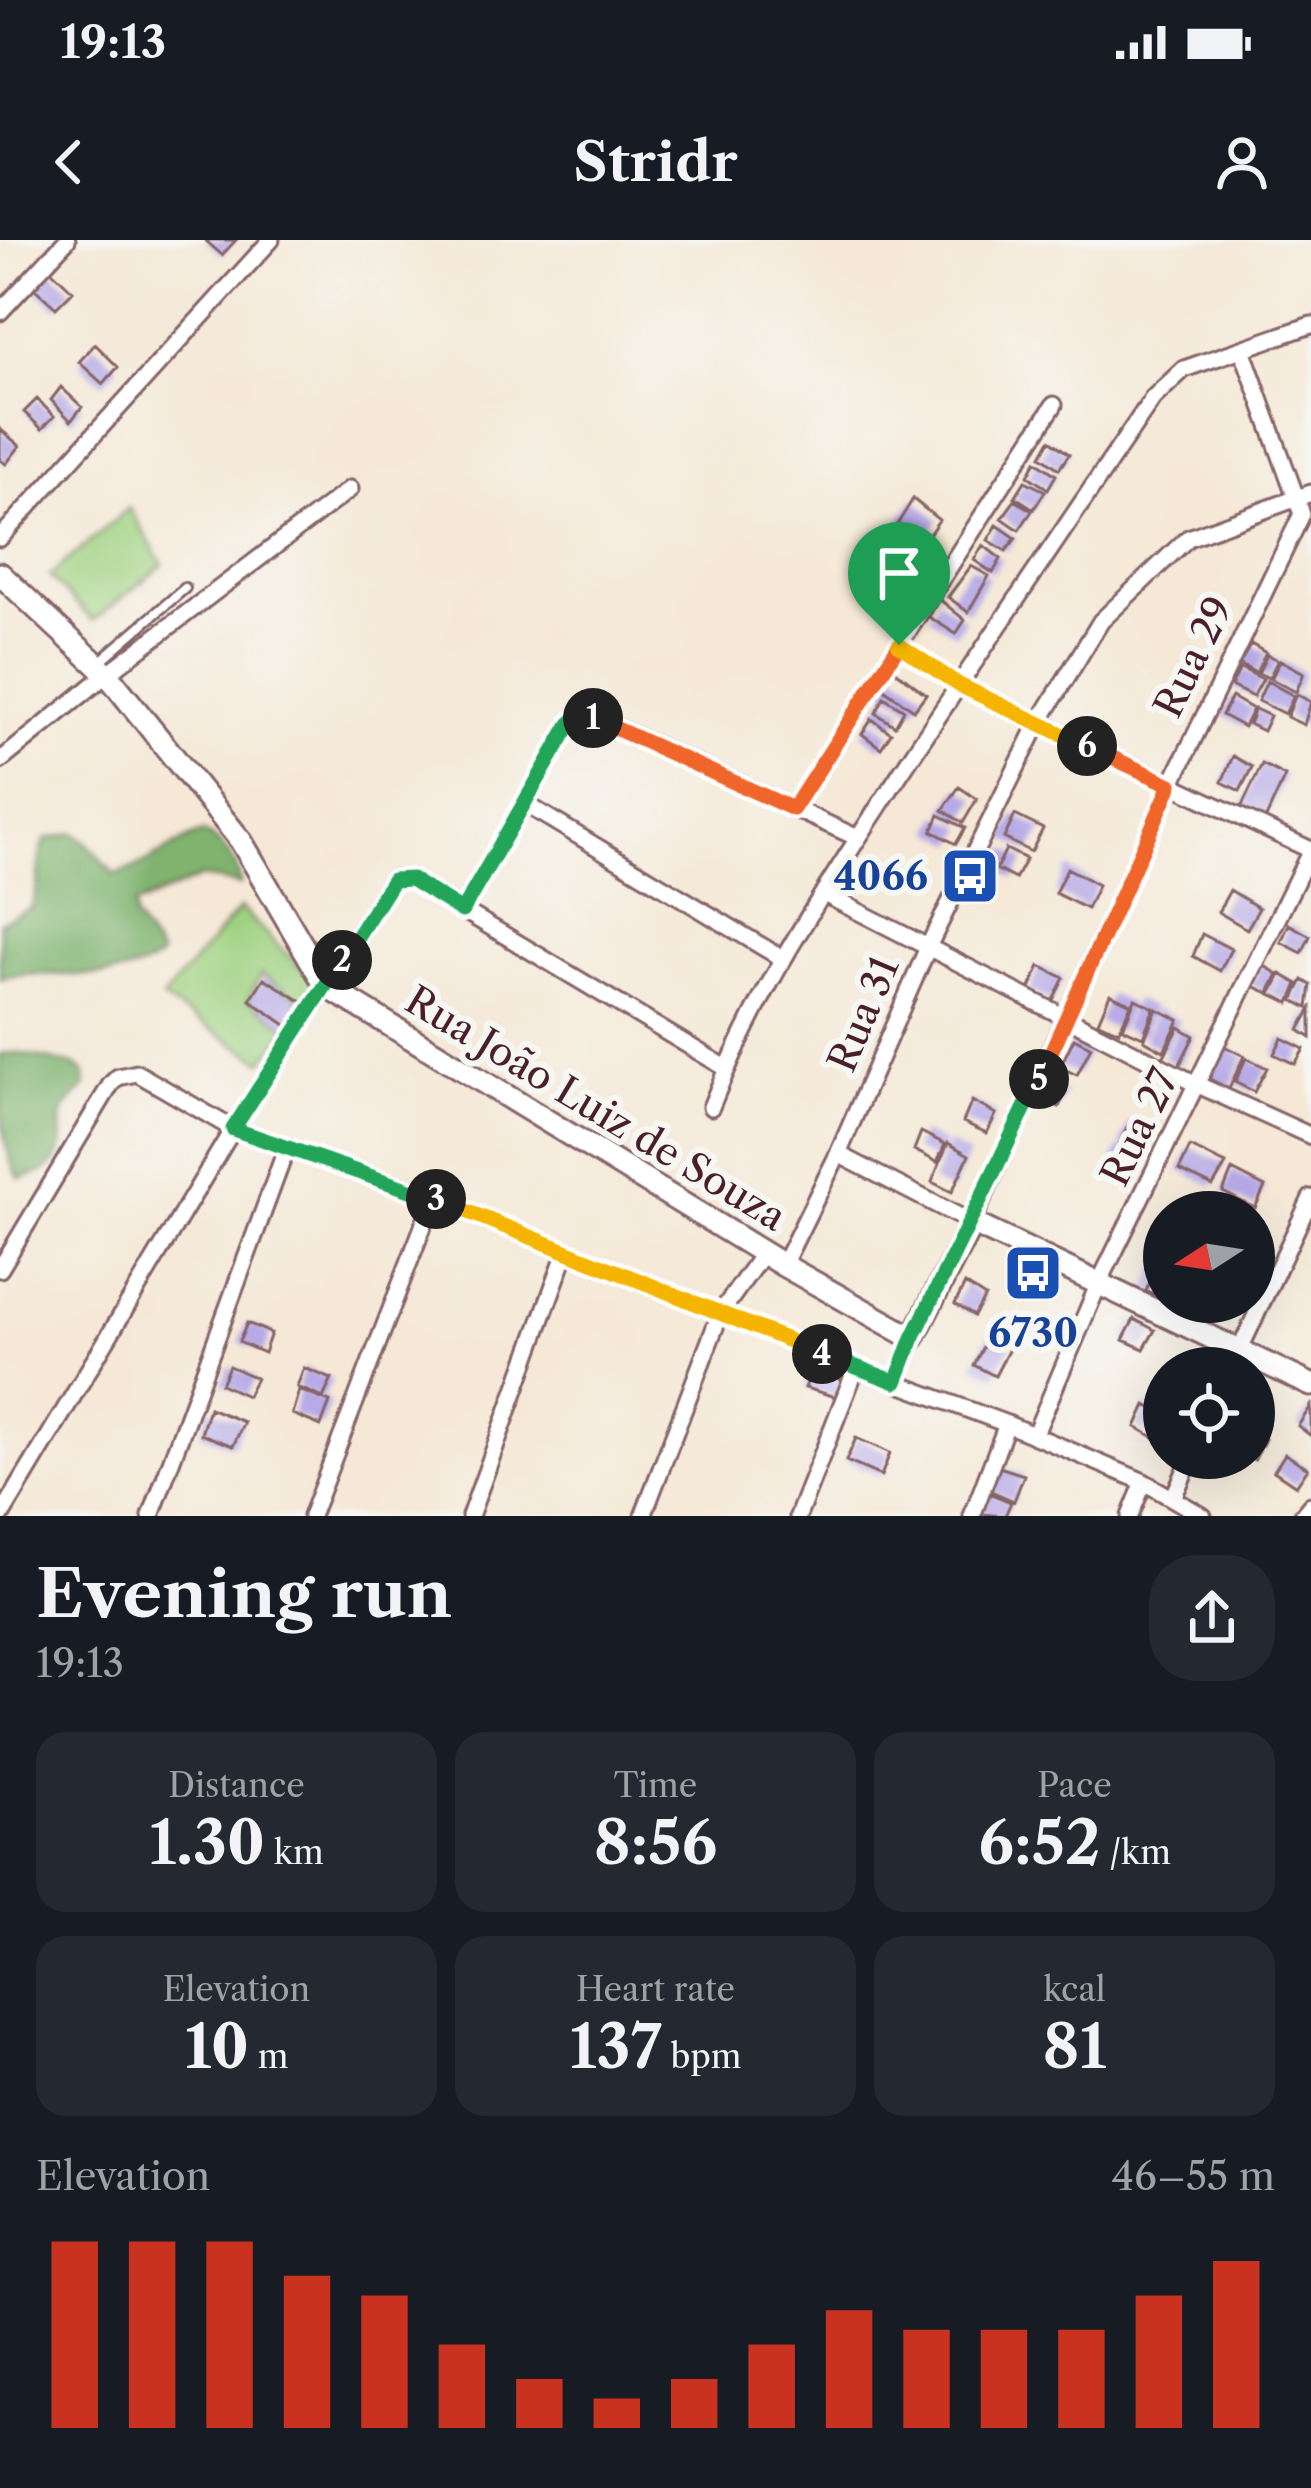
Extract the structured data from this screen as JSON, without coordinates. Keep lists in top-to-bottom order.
{
  "streets": {
    "street": [
      "Rua 29",
      "Rua 31",
      "Rua João Luiz de Souza",
      "Rua 27"
    ]
  },
  "crossings": [
    ["Rua 29", "Rua 31"],
    ["Rua 29", "Rua João Luiz de Souza"],
    ["Rua 31", "Rua João Luiz de Souza"]
  ],
  "places": {
    "bus stop": ["4066", "6730"]
  },
  "north": "left",
  "page": {
    "status": "19:13",
    "header": "Stridr",
    "pins": [
      "1",
      "6",
      "2",
      "5",
      "3",
      "4"
    ],
    "heading": ["Evening run", "19:13"],
    "stats": [
      ["Distance", "1.30 km"],
      ["Time", "8:56"],
      ["Pace", "6:52 /km"],
      ["Elevation", "10 m"],
      ["Heart rate", "137 bpm"],
      ["kcal", "81"]
    ],
    "chart": ["Elevation", "46–55 m"]
  }
}
